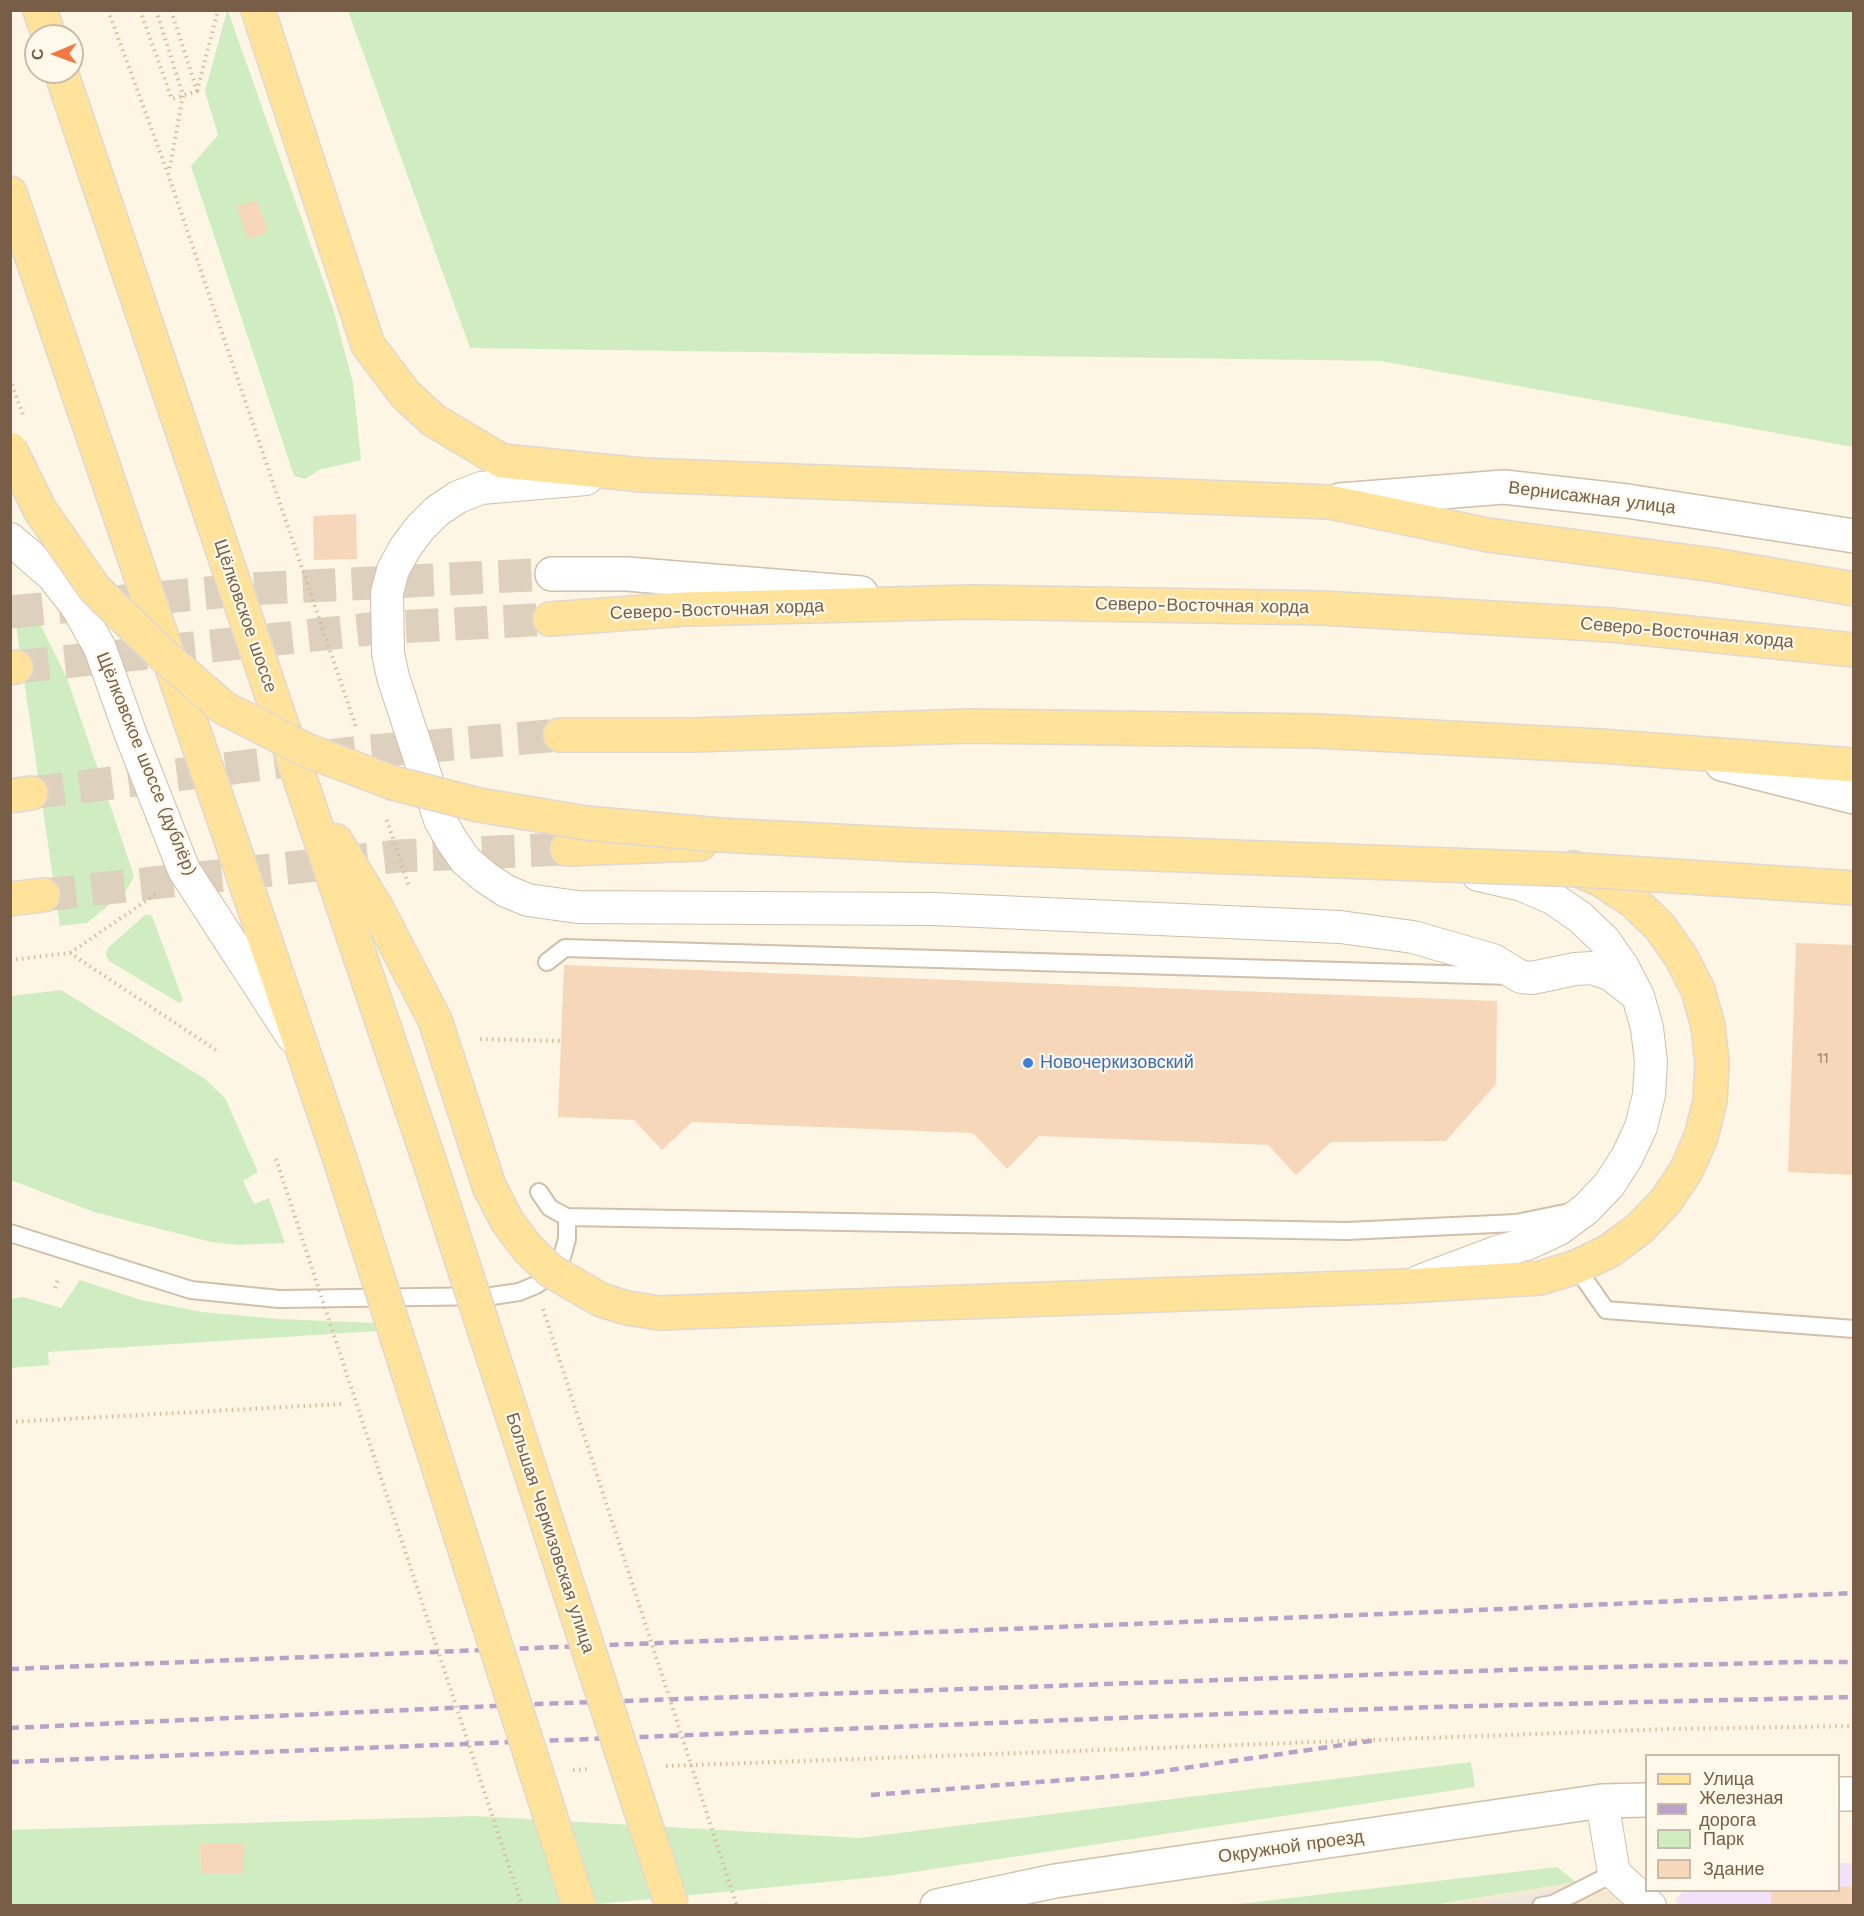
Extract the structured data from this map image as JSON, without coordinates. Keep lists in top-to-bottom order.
{
  "streets": {
    "main road": ["Северо-Восточная хорда", "Щёлковское шоссе", "Большая Черкизовская улица"],
    "street": ["Вернисажная улица", "Щёлковское шоссе (дублёр)", "Окружной проезд"]
  },
  "crossings": [
    ["Щёлковское шоссе", "Большая Черкизовская улица"]
  ],
  "places": ["Новочеркизовский"],
  "house_numbers": ["11"],
  "legend": [
    "Улица",
    "Железная дорога",
    "Парк",
    "Здание"
  ],
  "north": "left"
}
